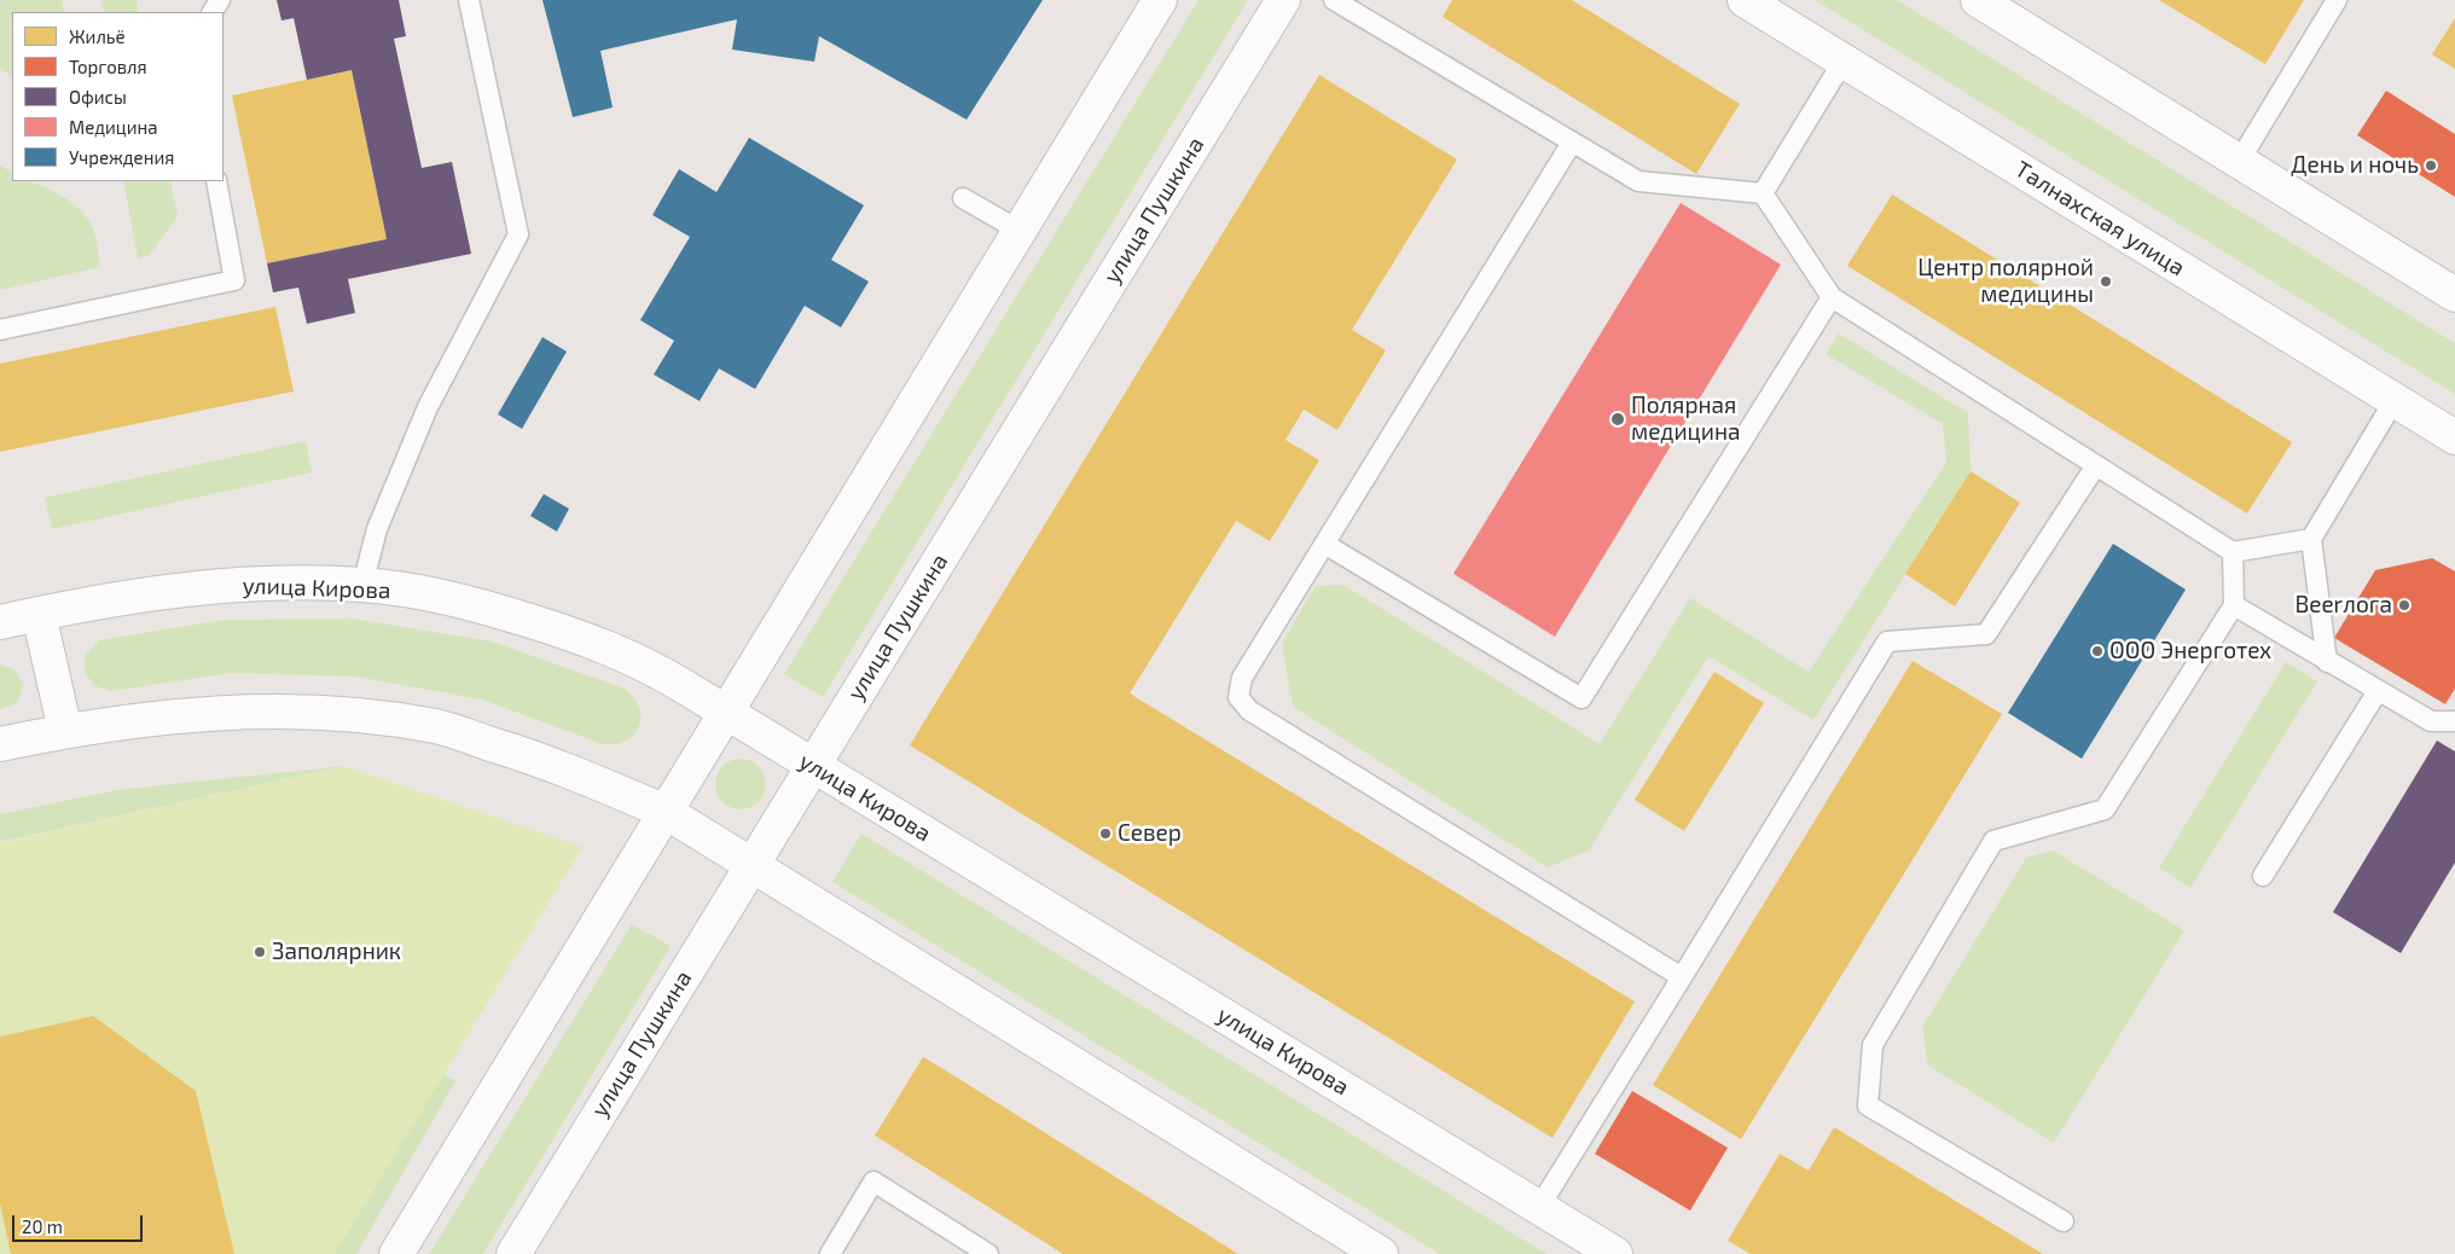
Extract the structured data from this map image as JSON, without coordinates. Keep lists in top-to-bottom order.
{
  "streets": {
    "street": ["улица Пушкина", "Талнахская улица", "улица Кирова"]
  },
  "crossings": [
    ["улица Пушкина", "улица Кирова"]
  ],
  "places": [
    "День и ночь",
    "Центр полярной медицины",
    "Полярная медицина",
    "Beerлога",
    "ООО Энерготех",
    "Север",
    "Заполярник"
  ],
  "legend": [
    "Жильё",
    "Торговля",
    "Офисы",
    "Медицина",
    "Учреждения"
  ],
  "scale_bar": "20 m"
}
